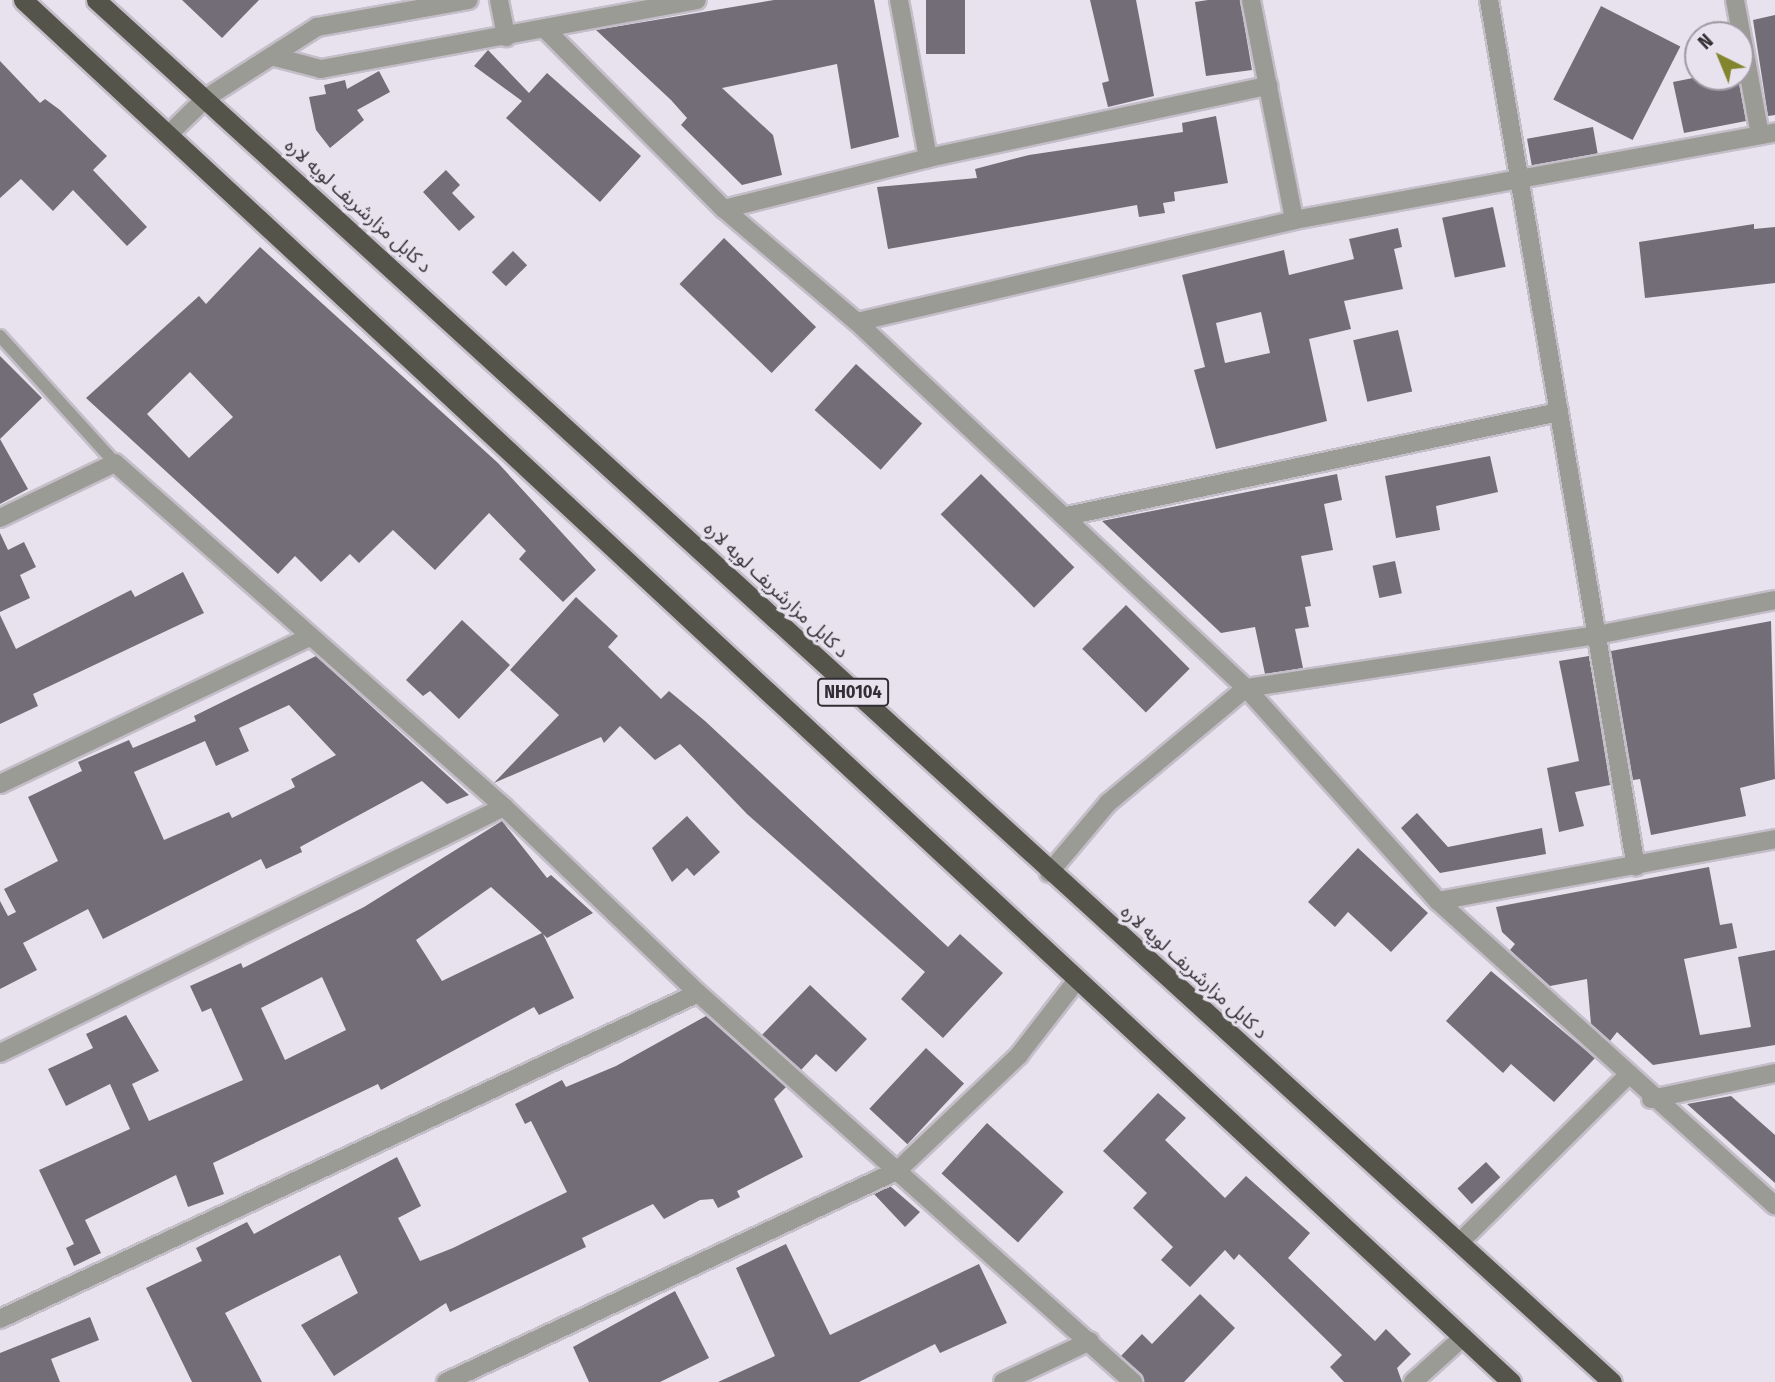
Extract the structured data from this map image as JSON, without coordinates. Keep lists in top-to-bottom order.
{
  "streets": {
    "highway": ["د کابل مزارشریف لویه لاره", "NH0104"]
  },
  "north": "top left"
}
